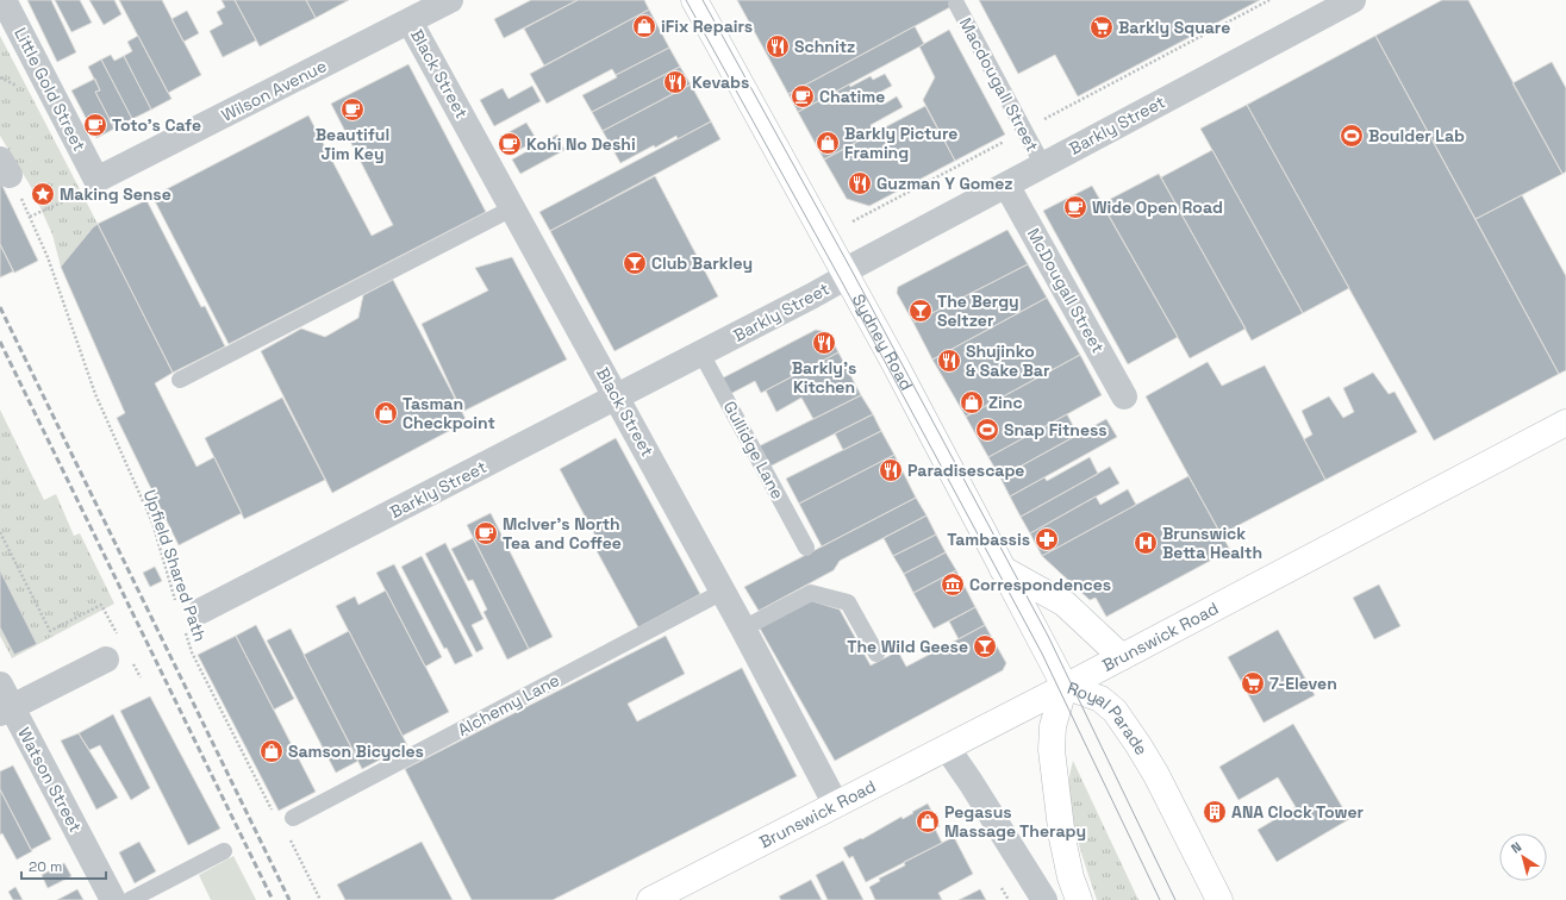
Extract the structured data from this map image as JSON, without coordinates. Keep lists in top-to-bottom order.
{
  "streets": {
    "main road": ["Sydney Road", "Brunswick Road", "Royal Parade"],
    "street": [
      "Black Street",
      "Little Gold Street",
      "Wilson Avenue",
      "Barkly Street",
      "McDougall Street",
      "Watson Street"
    ],
    "lane": ["Macdougall Street", "Gullidge Lane", "Alchemy Lane"],
    "path": ["Upfield Shared Path"]
  },
  "crossings": [
    ["Black Street", "Wilson Avenue"],
    ["Black Street", "Barkly Street"],
    ["Black Street", "Brunswick Road"],
    ["Black Street", "Alchemy Lane"],
    ["Macdougall Street", "Barkly Street"],
    ["Little Gold Street", "Wilson Avenue"],
    ["Barkly Street", "McDougall Street"],
    ["Barkly Street", "Sydney Road"],
    ["Barkly Street", "Gullidge Lane"],
    ["Barkly Street", "Upfield Shared Path"],
    ["Sydney Road", "Brunswick Road"],
    ["Sydney Road", "Royal Parade"],
    ["Brunswick Road", "Royal Parade"]
  ],
  "places": {
    "shop": [
      "iFix Repairs",
      "Barkly Picture Framing",
      "Zinc",
      "Tasman Checkpoint",
      "Samson Bicycles",
      "Pegasus Massage Therapy"
    ],
    "supermarket": ["Barkly Square", "7-Eleven"],
    "restaurant": [
      "Schnitz",
      "Kevabs",
      "Guzman Y Gomez",
      "Barkly's Kitchen",
      "Shujinko & Sake Bar",
      "Paradisescape"
    ],
    "cafe": [
      "Chatime",
      "Beautiful Jim Key",
      "Toto's Cafe",
      "Kohi No Deshi",
      "Wide Open Road",
      "McIver's North Tea and Coffee"
    ],
    "sports": ["Boulder Lab", "Snap Fitness"],
    "place": ["Making Sense"],
    "bar": ["Club Barkley", "The Bergy Seltzer", "The Wild Geese"],
    "pharmacy": ["Tambassis"],
    "hospital": ["Brunswick Betta Health"],
    "museum": ["Correspondences"],
    "building": ["ANA Clock Tower"]
  },
  "scale_bar": "20 m",
  "north": "top left"
}
